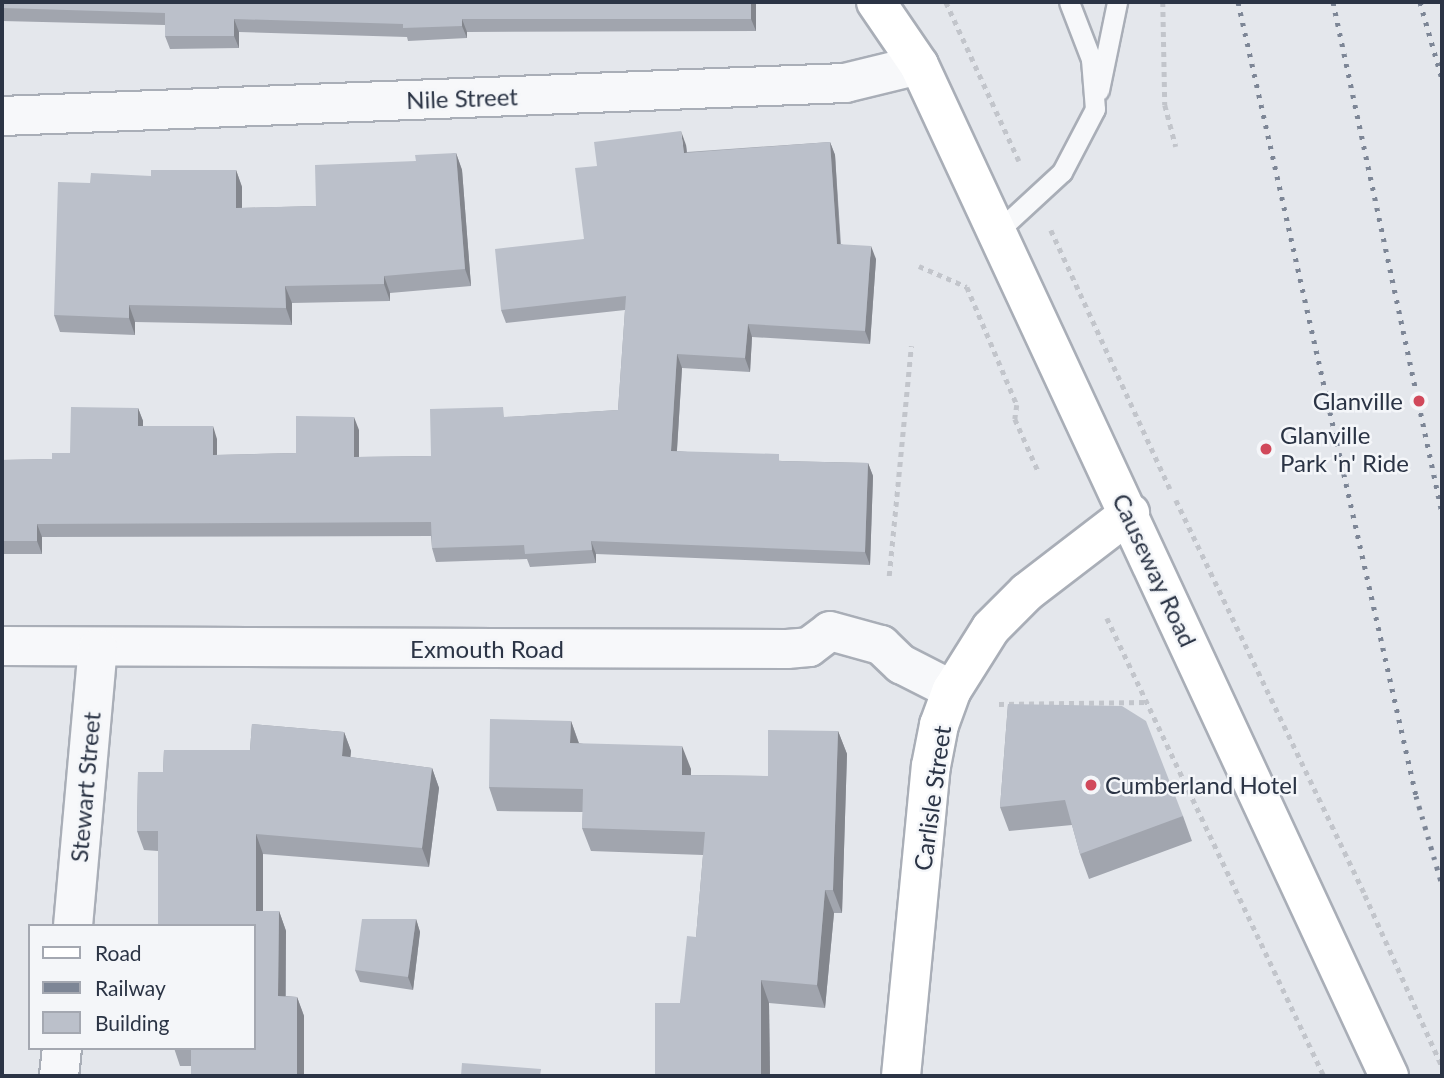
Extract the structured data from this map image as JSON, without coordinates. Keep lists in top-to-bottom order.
{
  "streets": {
    "main road": ["Causeway Road", "Carlisle Street"],
    "street": ["Nile Street", "Exmouth Road", "Stewart Street"]
  },
  "crossings": [
    ["Nile Street", "Causeway Road"],
    ["Causeway Road", "Carlisle Street"],
    ["Exmouth Road", "Stewart Street"],
    ["Exmouth Road", "Carlisle Street"]
  ],
  "places": ["Glanville", "Glanville Park 'n' Ride", "Cumberland Hotel"],
  "legend": ["Road", "Railway", "Building"]
}
